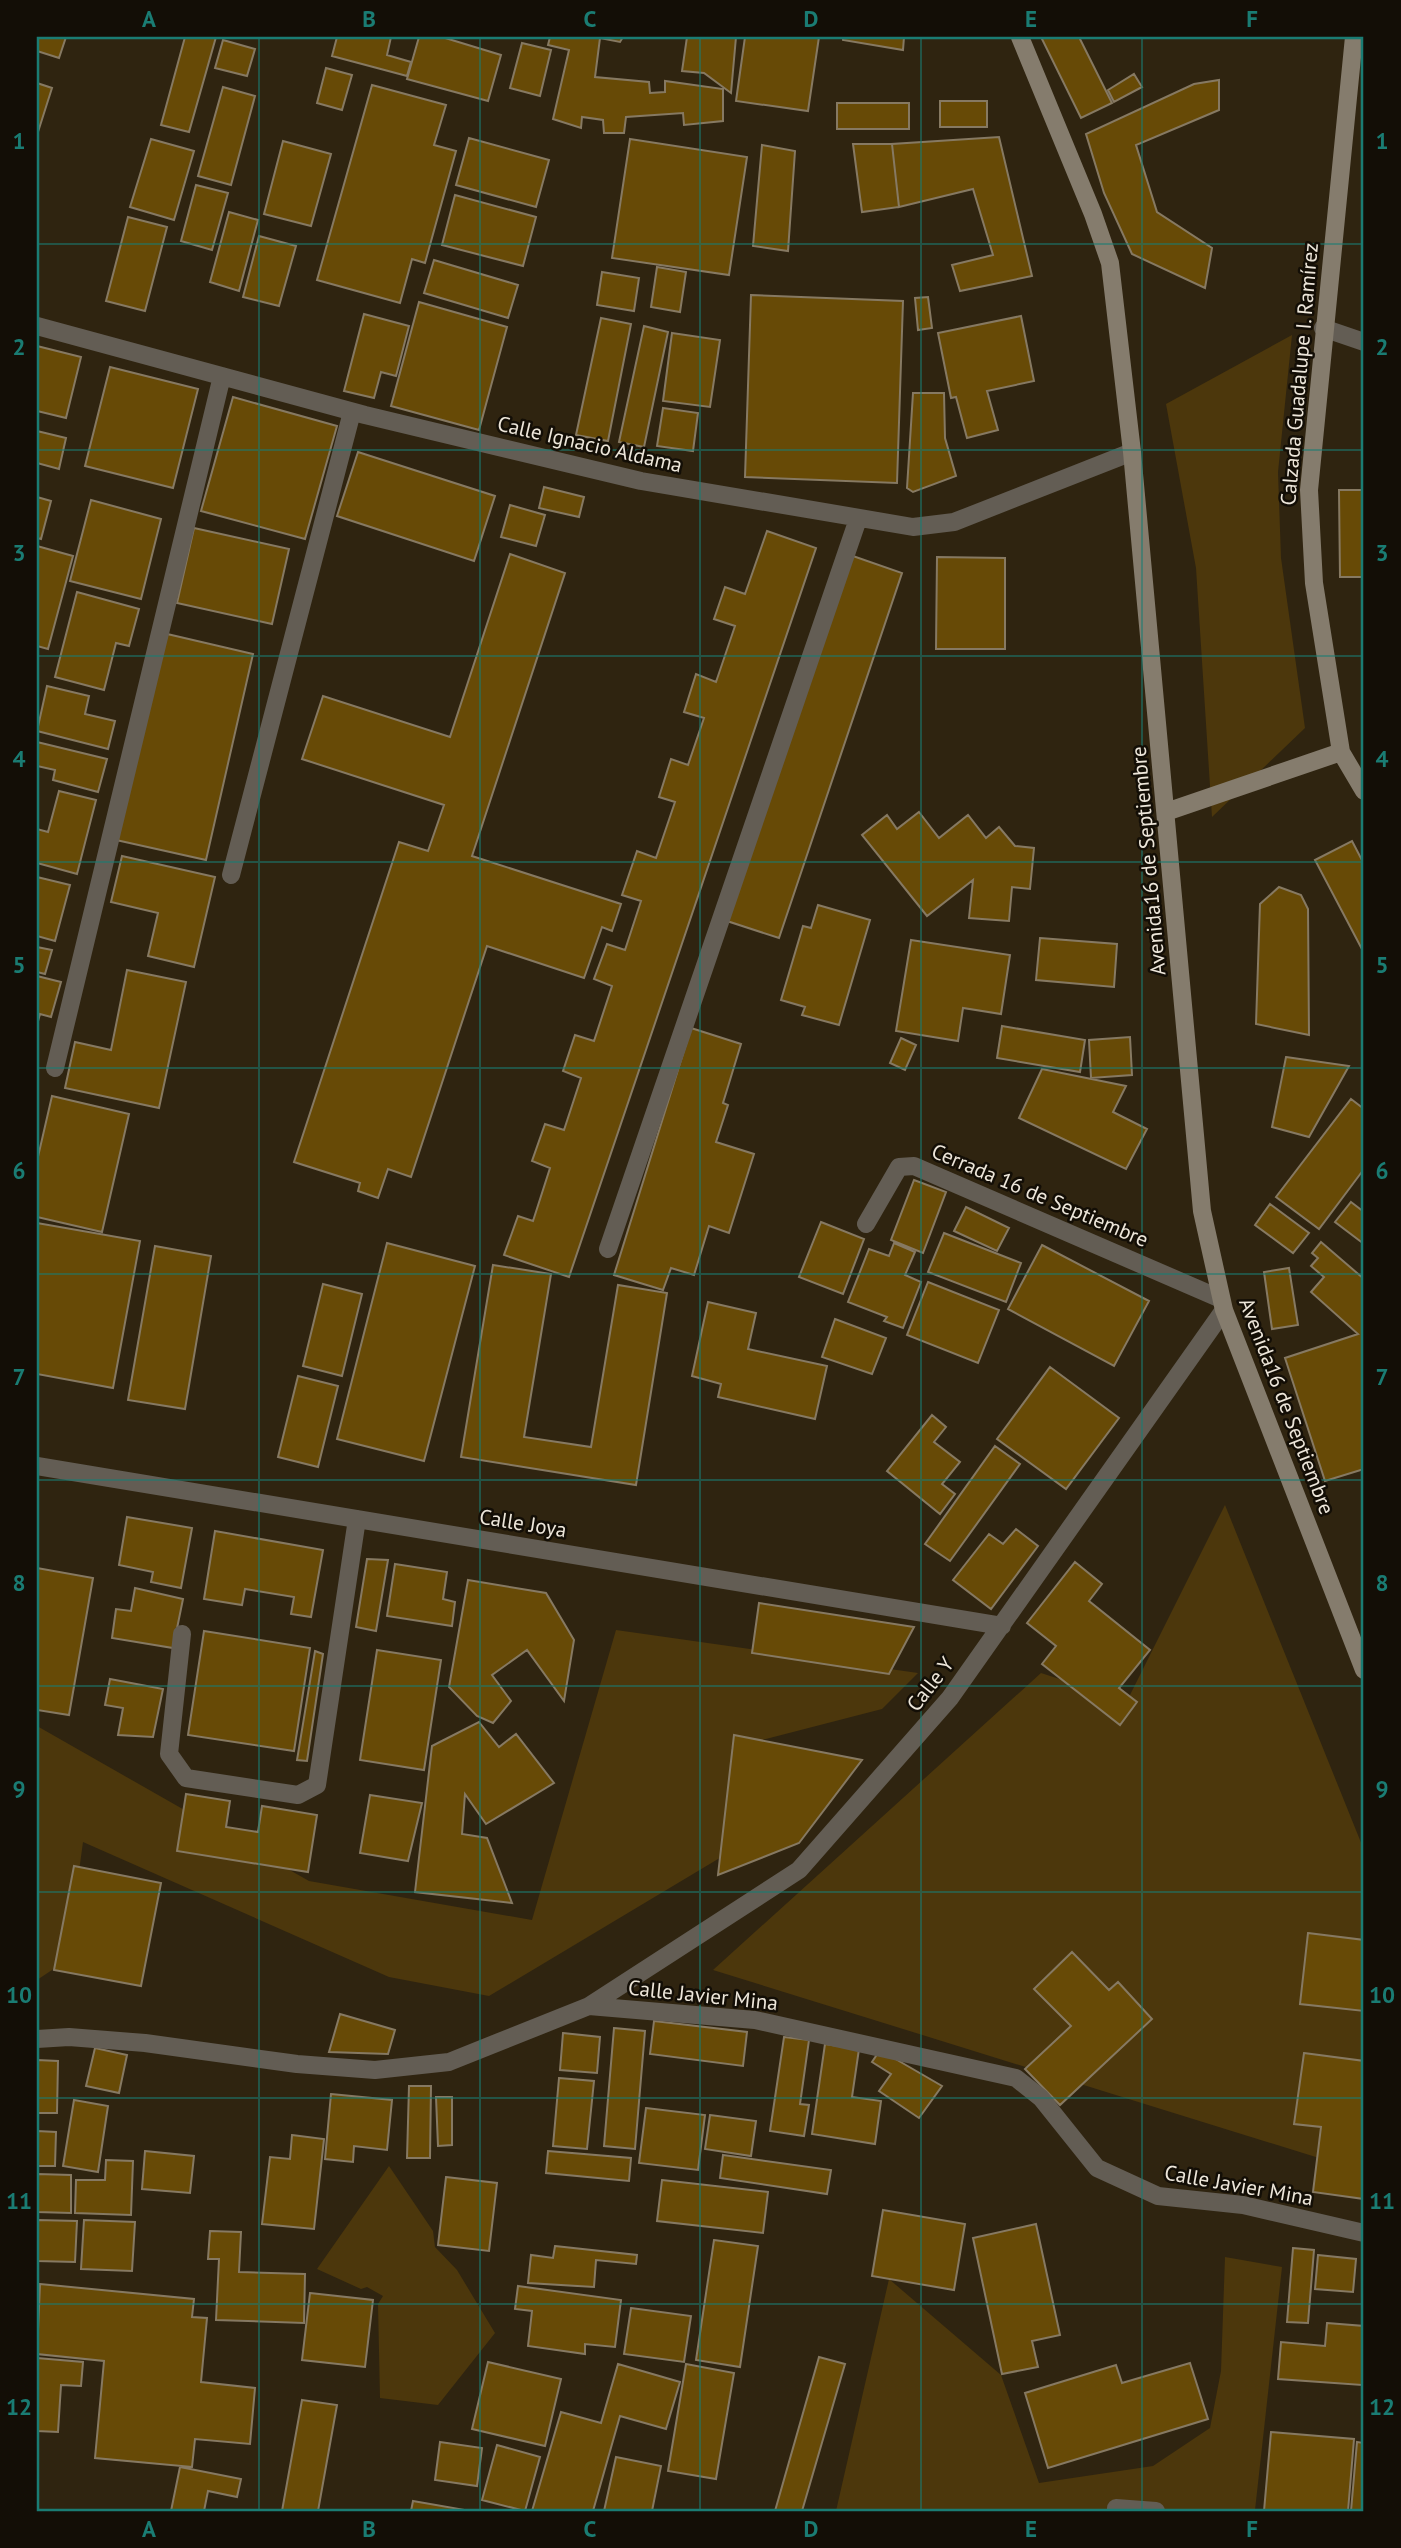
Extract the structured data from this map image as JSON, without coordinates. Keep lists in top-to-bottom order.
{
  "streets": {
    "main road": ["Calzada Guadalupe I. Ramírez", "Avenida16 de Septiembre"],
    "street": [
      "Calle Ignacio Aldama",
      "Cerrada 16 de Septiembre",
      "Calle Joya",
      "Calle Y",
      "Calle Javier Mina"
    ]
  },
  "crossings": [
    ["Calle Ignacio Aldama", "Avenida16 de Septiembre"],
    ["Avenida16 de Septiembre", "Cerrada 16 de Septiembre"],
    ["Avenida16 de Septiembre", "Calle Y"],
    ["Cerrada 16 de Septiembre", "Calle Y"],
    ["Calle Joya", "Calle Y"],
    ["Calle Y", "Calle Javier Mina"]
  ],
  "grid": {
    "columns": [
      "A",
      "B",
      "C",
      "D",
      "E",
      "F"
    ],
    "rows": [
      "1",
      "2",
      "3",
      "4",
      "5",
      "6",
      "7",
      "8",
      "9",
      "10",
      "11",
      "12"
    ]
  }
}
